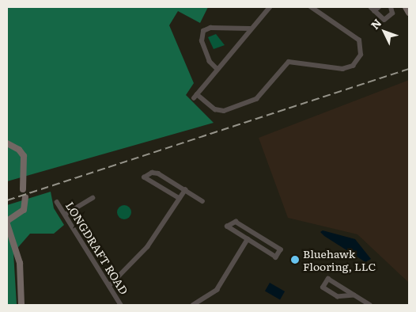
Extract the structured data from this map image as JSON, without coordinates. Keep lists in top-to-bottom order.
{
  "streets": {
    "street": ["LONGDRAFT ROAD"]
  },
  "places": ["Bluehawk Flooring, LLC"],
  "north": "top left"
}
